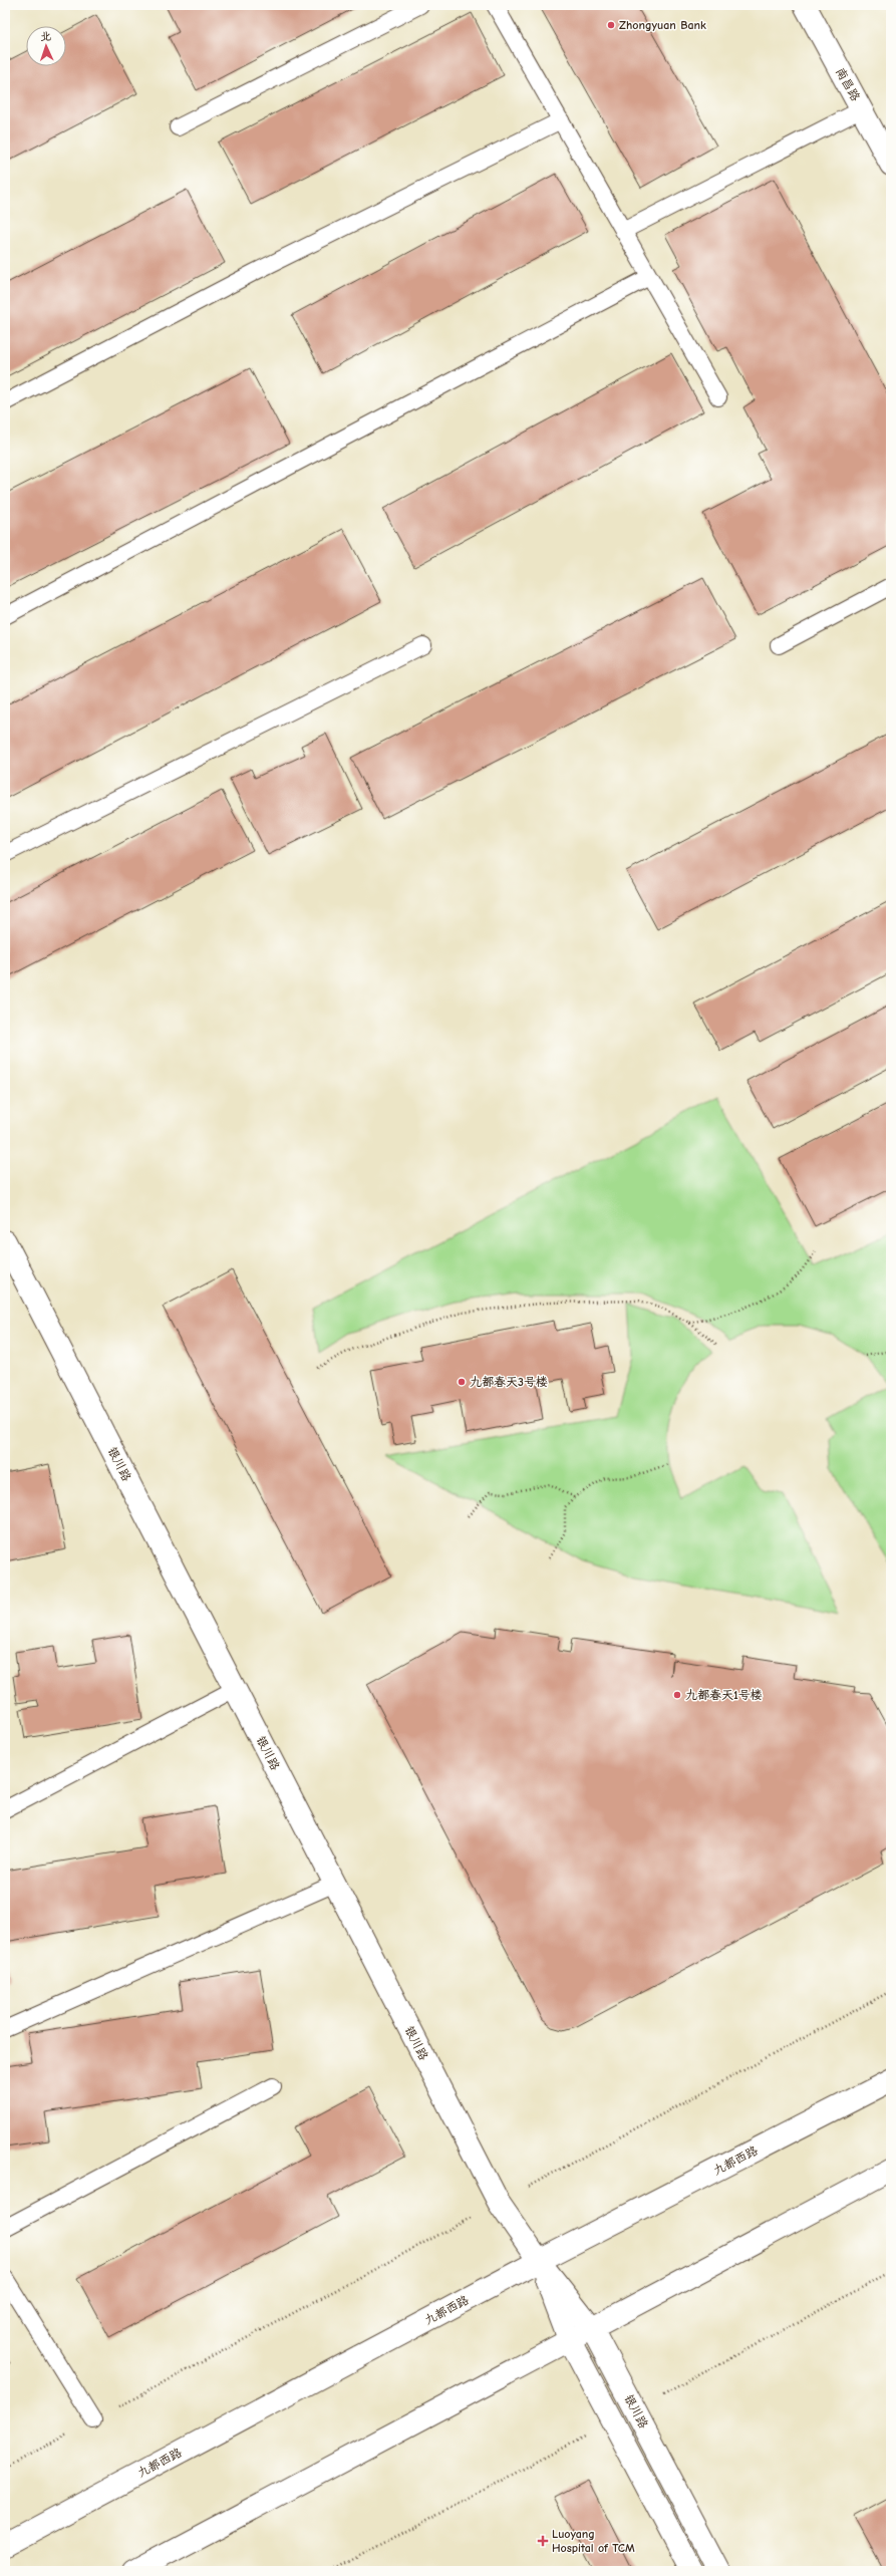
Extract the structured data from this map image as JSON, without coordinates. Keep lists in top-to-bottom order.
{
  "streets": {
    "main road": ["南昌路", "银川路", "九都西路"]
  },
  "crossings": [
    ["银川路", "九都西路"]
  ],
  "places": {
    "other": ["Zhongyuan Bank", "九都春天3号楼", "九都春天1号楼"],
    "health": ["Luoyang Hospital of TCM"]
  },
  "north": "top"
}
